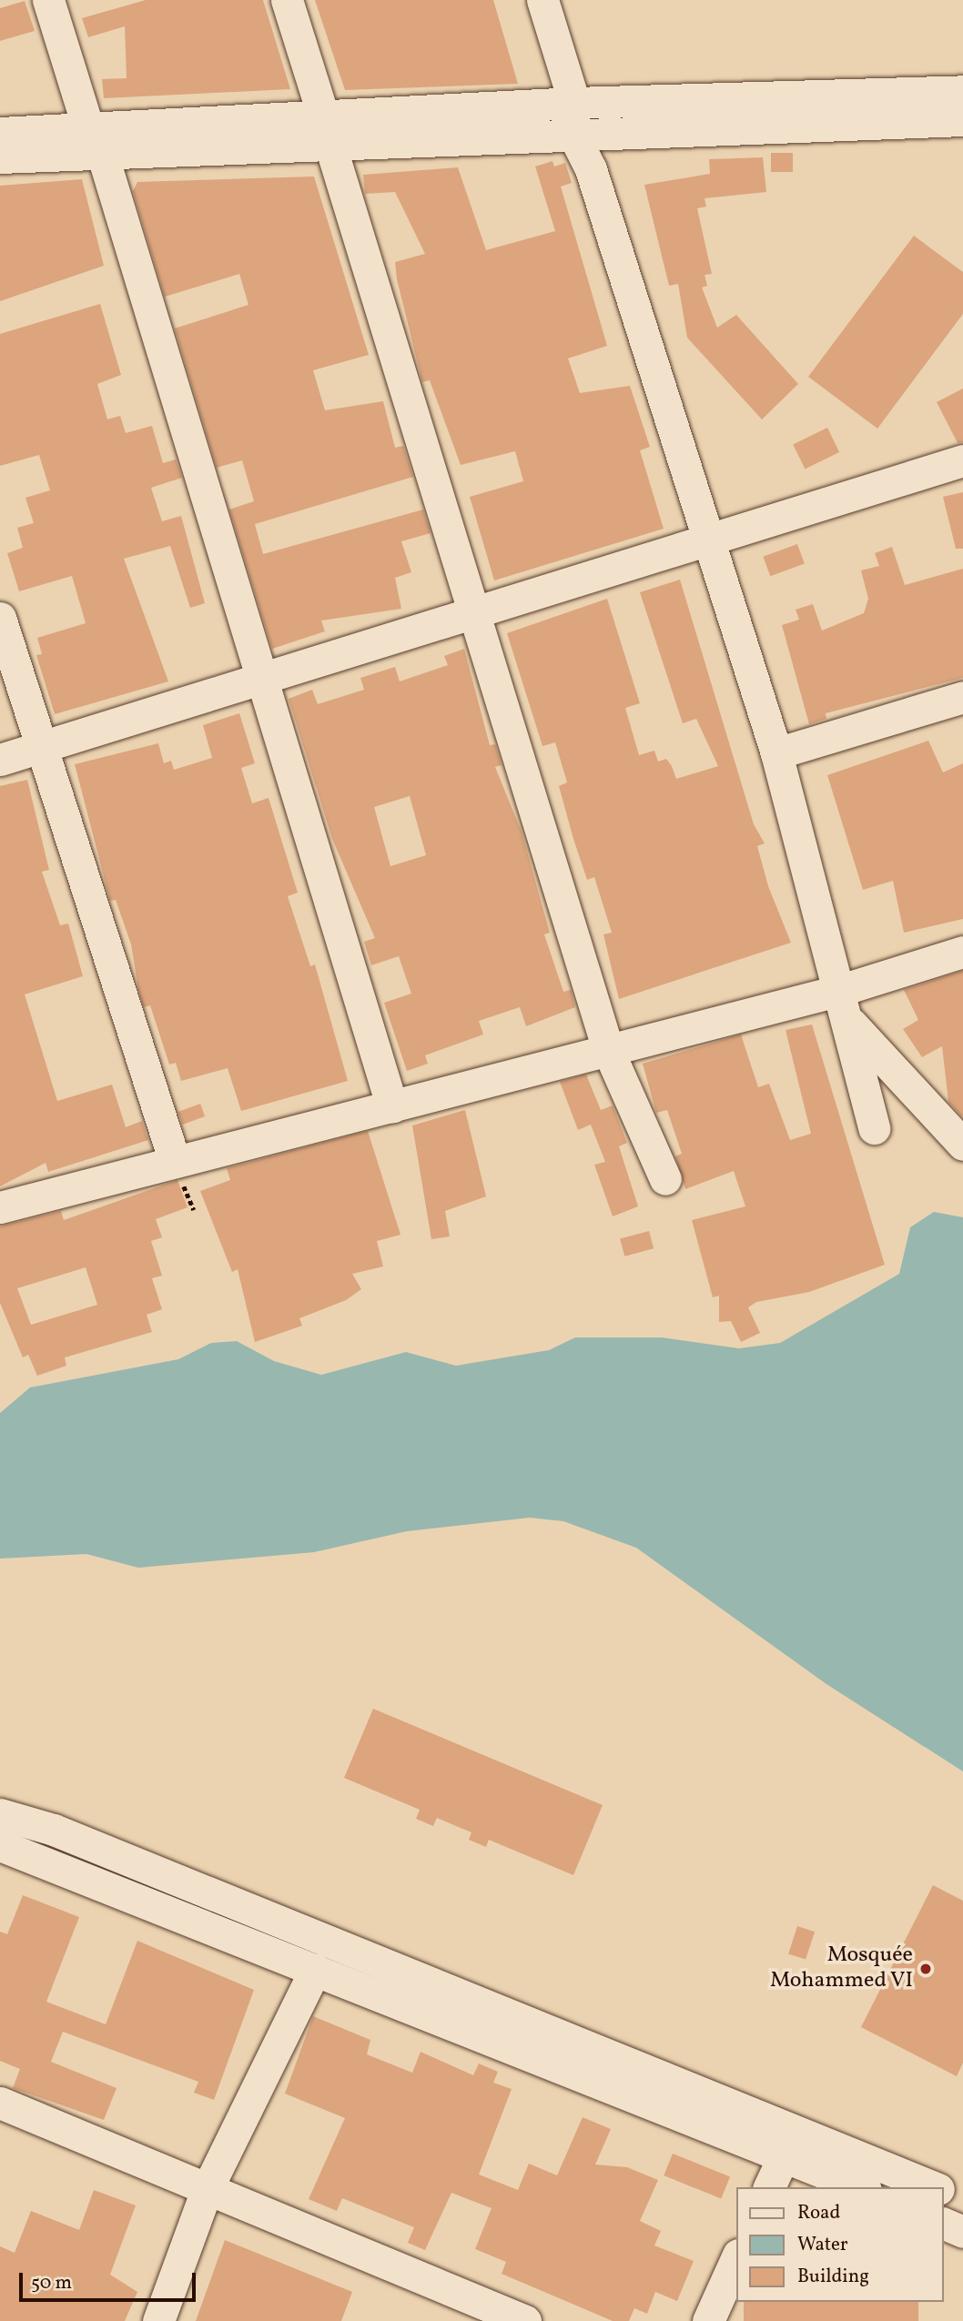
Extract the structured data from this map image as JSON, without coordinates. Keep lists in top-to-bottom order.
{
  "places": ["Mosquée Mohammed VI"],
  "legend": ["Road", "Water", "Building"],
  "scale_bar": "50 m"
}
